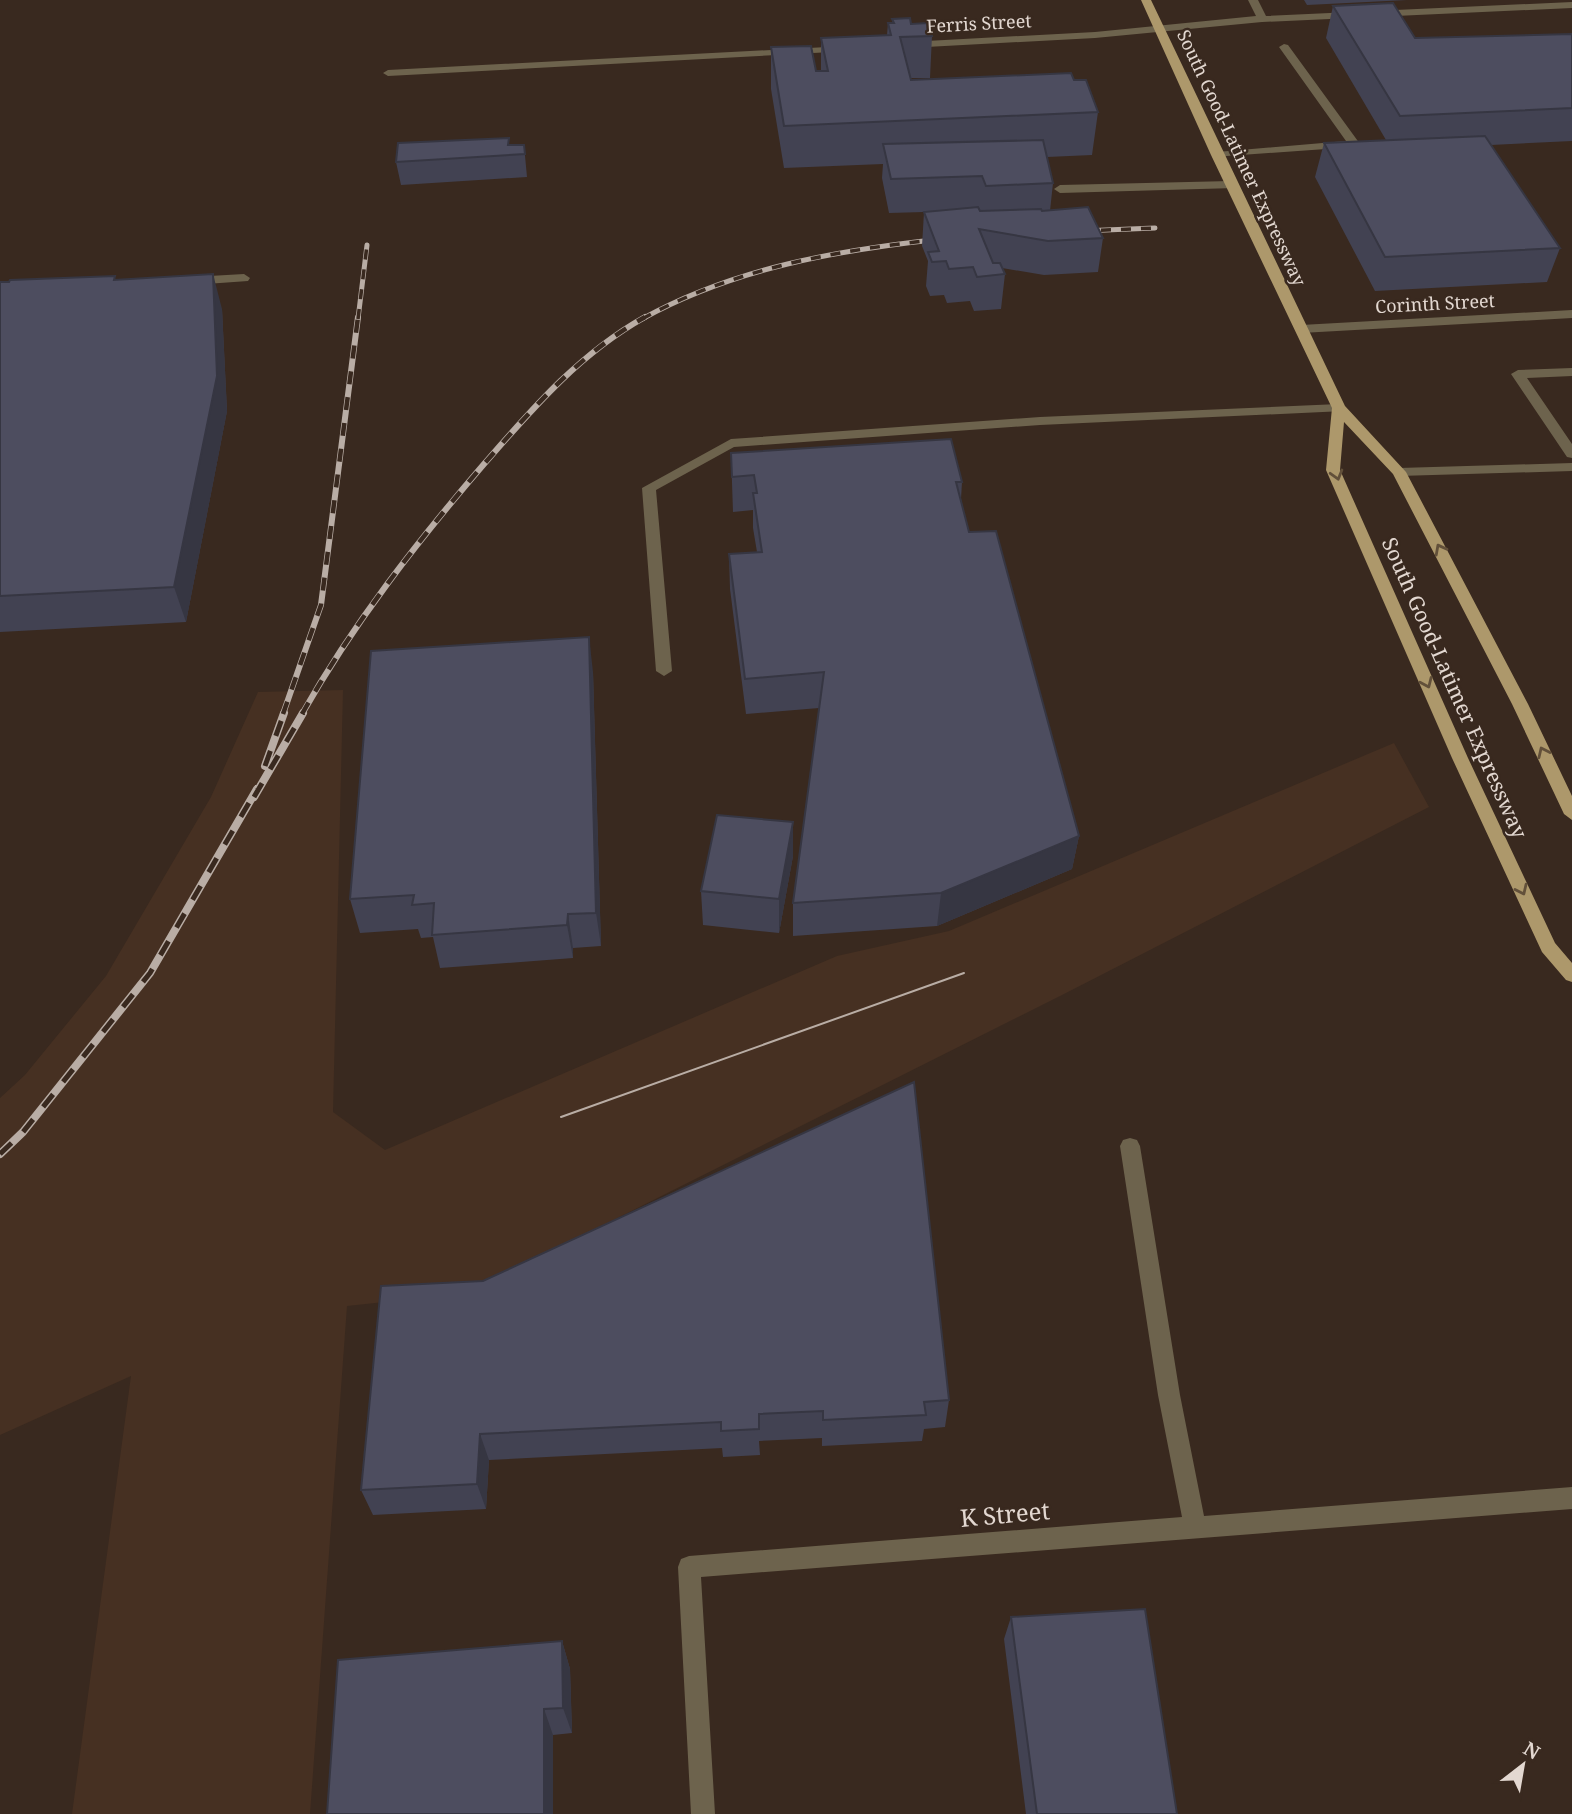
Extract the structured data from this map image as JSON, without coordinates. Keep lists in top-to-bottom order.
{
  "streets": {
    "main road": ["South Good-Latimer Expressway"],
    "street": ["Ferris Street", "Corinth Street", "K Street"]
  },
  "crossings": [
    ["Ferris Street", "South Good-Latimer Expressway"],
    ["South Good-Latimer Expressway", "Corinth Street"]
  ],
  "north": "top right"
}
